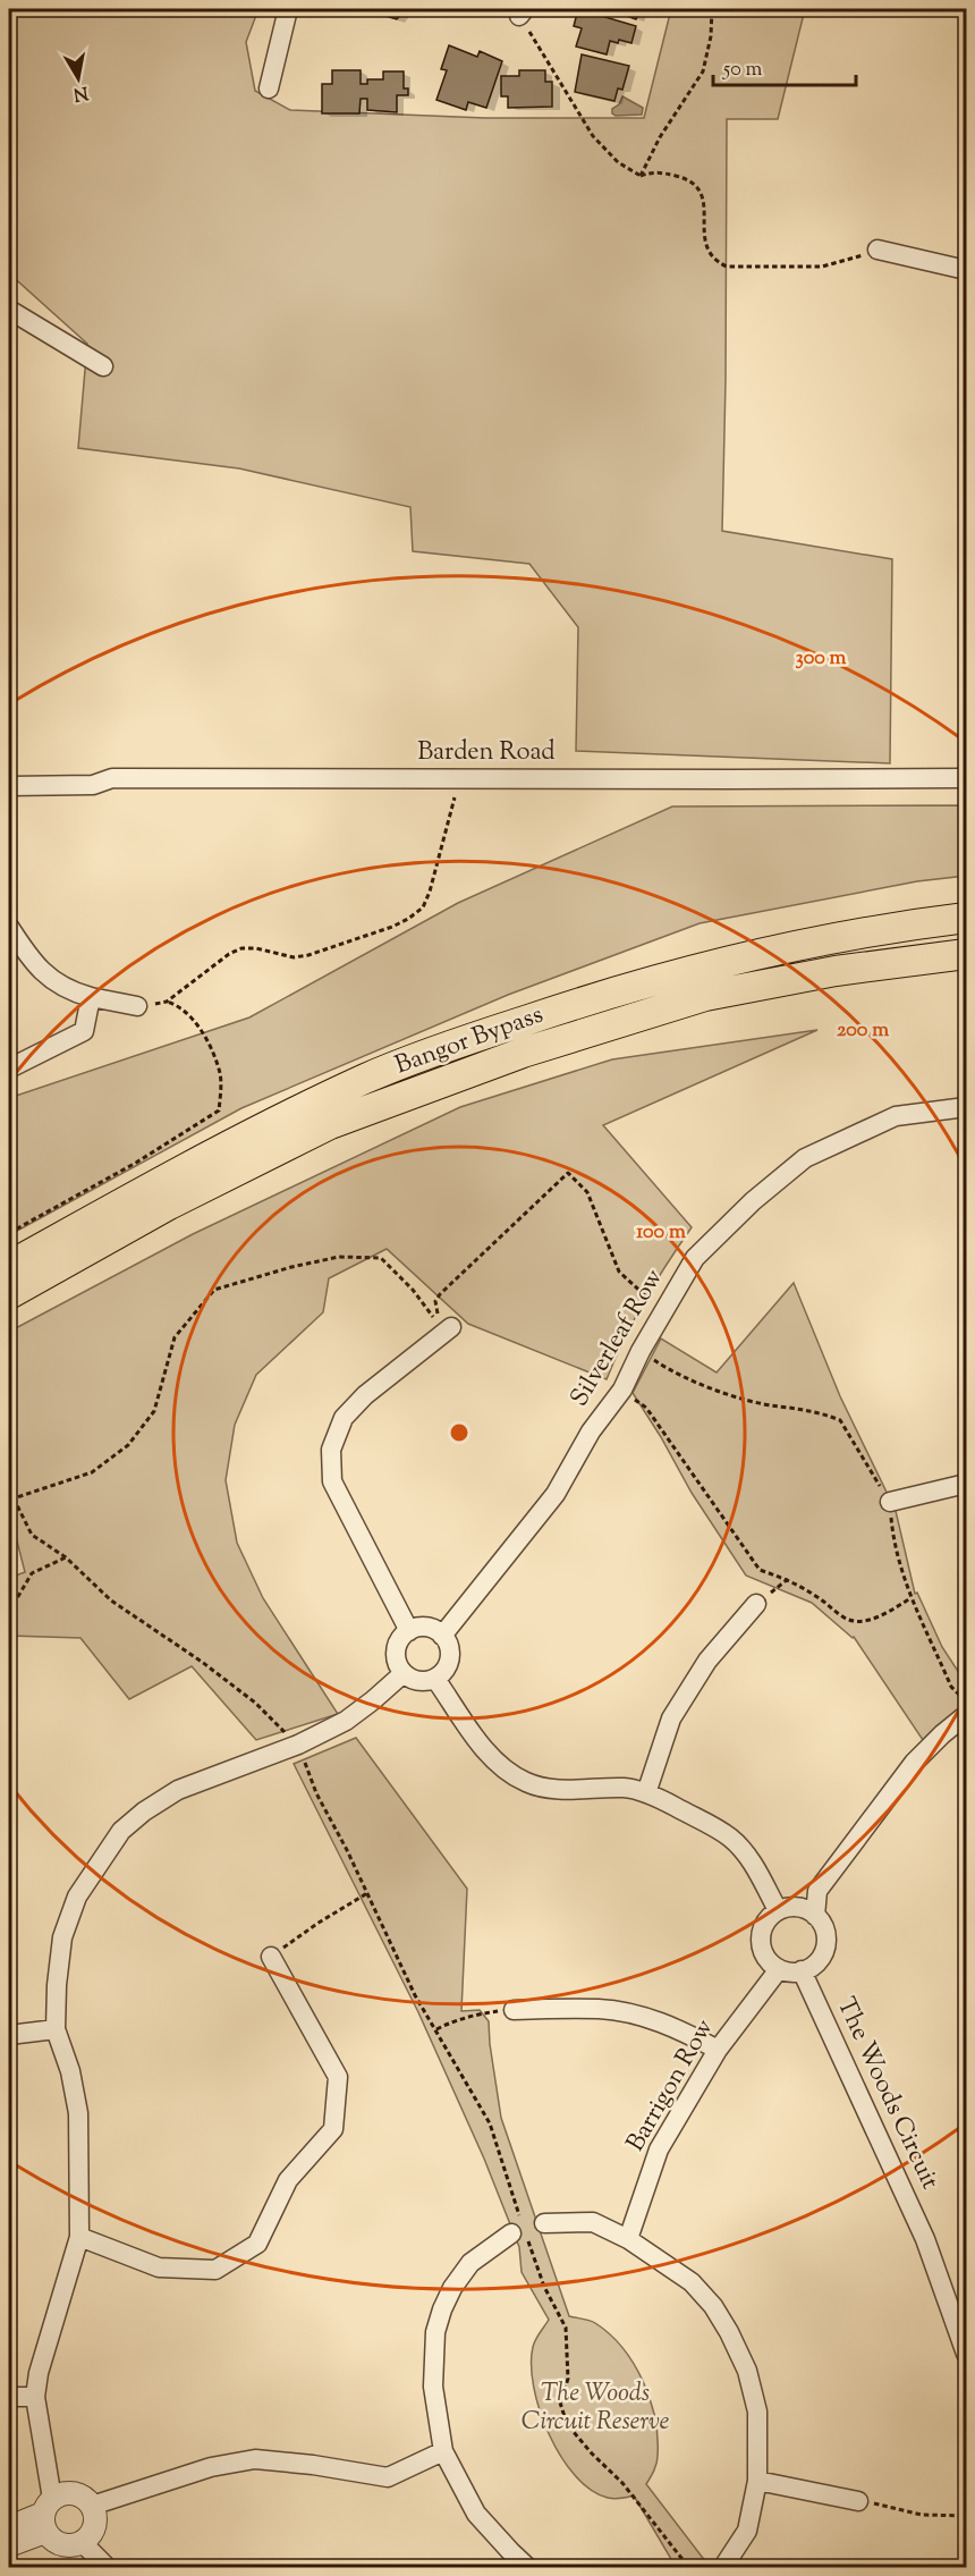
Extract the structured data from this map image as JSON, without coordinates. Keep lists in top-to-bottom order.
{
  "streets": {
    "main road": ["Bangor Bypass"],
    "street": [
      "Barden Road",
      "Silverleaf Row",
      "Barrigon Row",
      "The Woods Circuit"
    ]
  },
  "crossings": [
    ["Barrigon Row", "The Woods Circuit"]
  ],
  "parks": ["The Woods Circuit Reserve"],
  "scale_bar": "50 m",
  "north": "bottom",
  "rings": ["300 m", "200 m", "100 m"]
}
